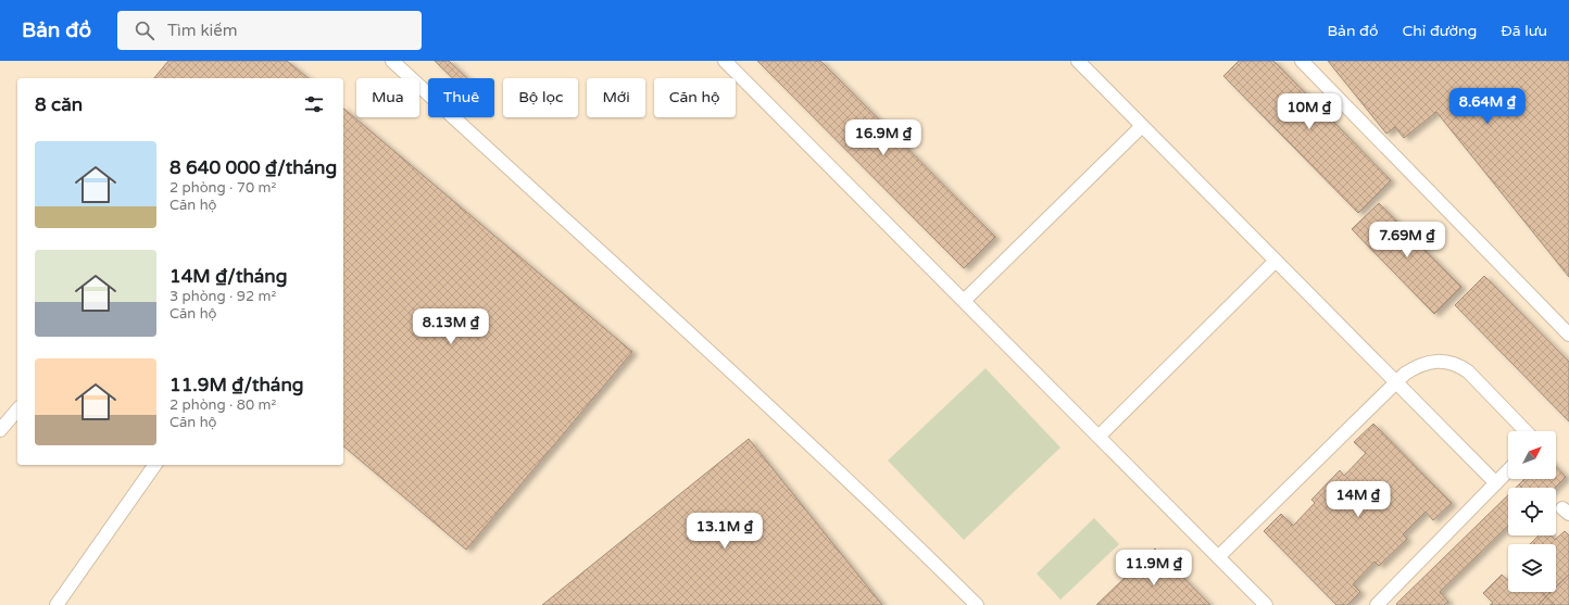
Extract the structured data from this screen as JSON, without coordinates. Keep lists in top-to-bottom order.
{
  "north": "top right",
  "page": {
    "header": "Bản đồ",
    "search": "Tìm kiếm",
    "nav": ["Bản đồ", "Chỉ đường", "Đã lưu"],
    "chip": [
      "Mua",
      "Thuê",
      "Bộ lọc",
      "Mới",
      "Căn hộ"
    ],
    "heading": "8 căn",
    "price": [
      "8.64M ₫",
      "10M ₫",
      "16.9M ₫",
      "7.69M ₫",
      "8.13M ₫",
      "14M ₫",
      "13.1M ₫",
      "11.9M ₫"
    ],
    "list": [
      {
        "name": "8 640 000 ₫/tháng",
        "note": "2 phòng · 70 m² · Căn hộ"
      },
      {
        "name": "14M ₫/tháng",
        "note": "3 phòng · 92 m² · Căn hộ"
      },
      {
        "name": "11.9M ₫/tháng",
        "note": "2 phòng · 80 m² · Căn hộ"
      }
    ]
  }
}
